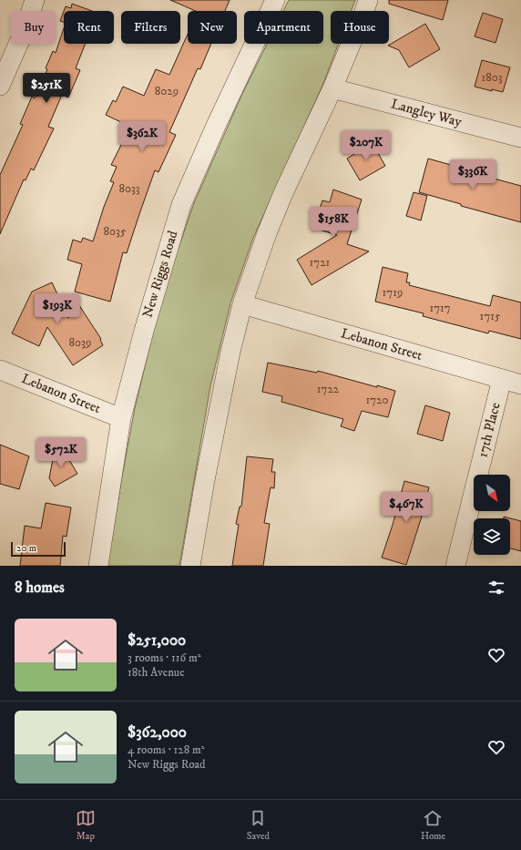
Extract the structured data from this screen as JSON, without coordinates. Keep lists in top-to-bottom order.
{
  "streets": {
    "street": [
      "Langley Way",
      "New Riggs Road",
      "Lebanon Street",
      "17th Place"
    ]
  },
  "crossings": [
    ["New Riggs Road", "Lebanon Street"],
    ["Lebanon Street", "17th Place"]
  ],
  "house_numbers": [
    "1803",
    "8029",
    "8033",
    "8035",
    "1721",
    "1719",
    "1717",
    "1715",
    "8039",
    "1722",
    "1720"
  ],
  "scale_bar": "20 m",
  "north": "bottom right",
  "page": {
    "chip": [
      "Buy",
      "Rent",
      "Filters",
      "New",
      "Apartment",
      "House"
    ],
    "price": [
      "$251K",
      "$362K",
      "$207K",
      "$336K",
      "$158K",
      "$193K",
      "$572K",
      "$467K"
    ],
    "scale": "20 m",
    "heading": "8 homes",
    "list": [
      {
        "name": "$251,000",
        "note": "3 rooms · 116 m² · 18th Avenue"
      },
      {
        "name": "$362,000",
        "note": "4 rooms · 128 m² · New Riggs Road"
      }
    ],
    "tabs": ["Map", "Saved", "Home"]
  }
}
